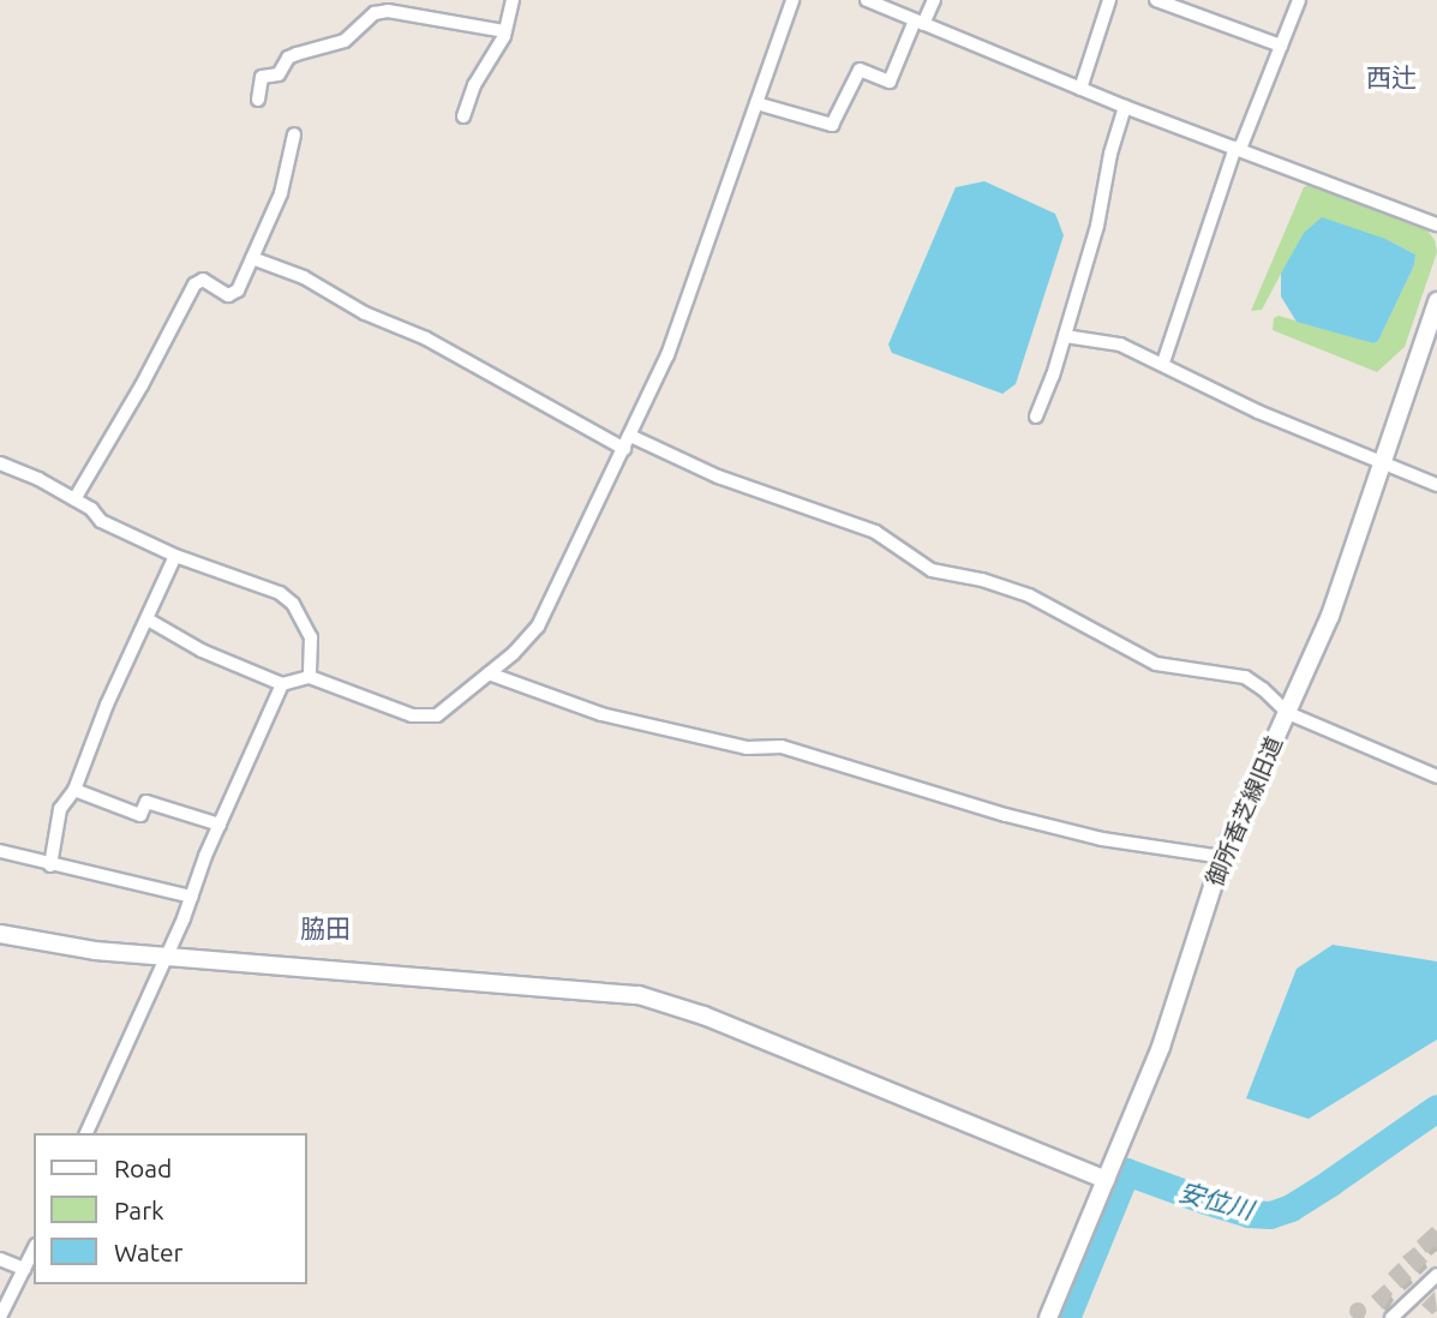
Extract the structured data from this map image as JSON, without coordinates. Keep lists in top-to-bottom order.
{
  "streets": {
    "street": ["御所香芝線旧道"]
  },
  "districts": ["西辻", "脇田"],
  "water": ["安位川"],
  "legend": ["Road", "Park", "Water"]
}
